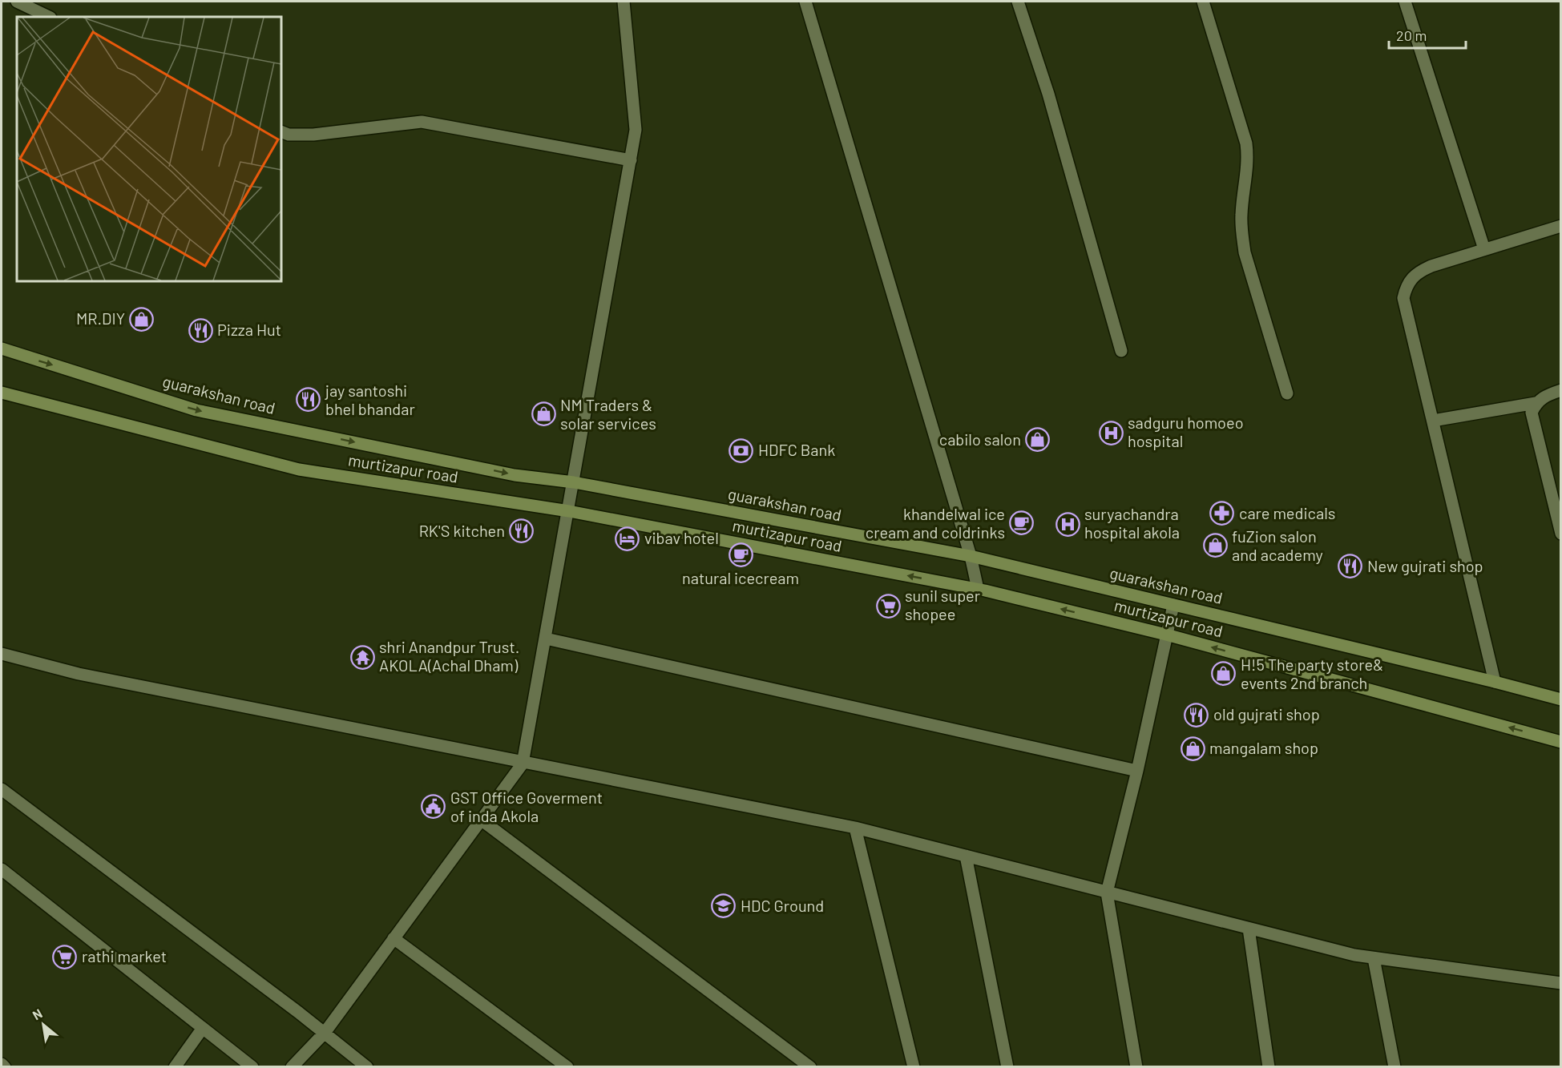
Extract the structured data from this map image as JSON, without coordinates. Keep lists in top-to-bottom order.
{
  "streets": {
    "street": ["guarakshan road", "murtizapur road"]
  },
  "one_way": ["guarakshan road", "murtizapur road"],
  "places": {
    "shop": [
      "MR.DIY",
      "NM Traders & solar services",
      "cabilo salon",
      "fuZion salon and academy",
      "H!5 The party store& events 2nd branch",
      "mangalam shop"
    ],
    "restaurant": [
      "Pizza Hut",
      "jay santoshi bhel bhandar",
      "RK'S kitchen",
      "New gujrati shop",
      "old gujrati shop"
    ],
    "hospital": ["sadguru homoeo hospital", "suryachandra hospital akola"],
    "bank": ["HDFC Bank"],
    "pharmacy": ["care medicals"],
    "cafe": ["khandelwal ice cream and coldrinks", "natural icecream"],
    "hotel": ["vibav hotel"],
    "supermarket": ["sunil super shopee", "rathi market"],
    "temple": ["shri Anandpur Trust. AKOLA(Achal Dham)"],
    "public building": ["GST Office Goverment of inda Akola"],
    "school or university": ["HDC Ground"]
  },
  "scale_bar": "20 m",
  "north": "top left"
}
